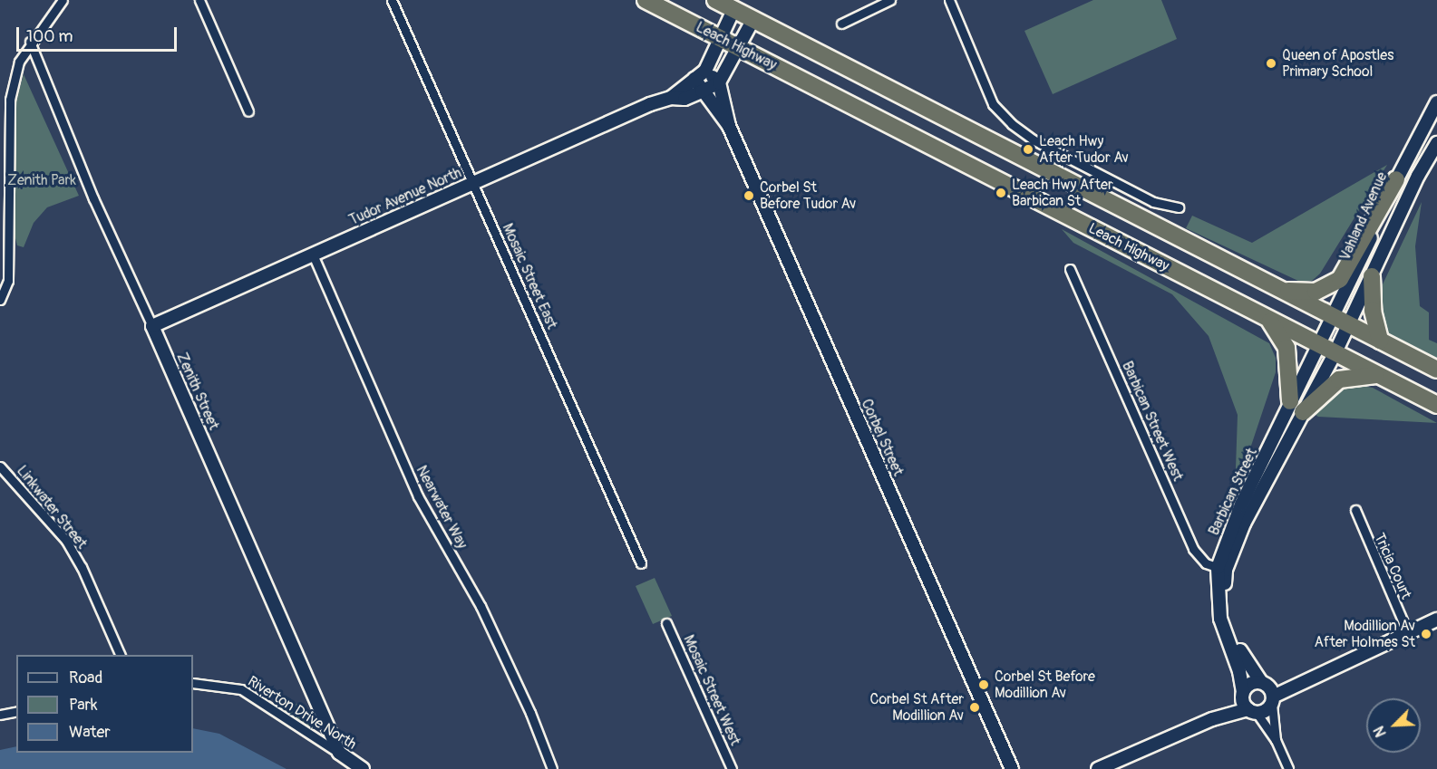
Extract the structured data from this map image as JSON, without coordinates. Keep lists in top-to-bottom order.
{
  "streets": {
    "highway": ["Leach Highway"],
    "street": [
      "Tudor Avenue North",
      "Vahland Avenue",
      "Mosaic Street East",
      "Zenith Street",
      "Barbican Street West",
      "Corbel Street",
      "Barbican Street",
      "Linkwater Street",
      "Nearwater Way",
      "Tricia Court",
      "Mosaic Street West",
      "Riverton Drive North"
    ]
  },
  "crossings": [
    ["Leach Highway", "Tudor Avenue North"],
    ["Leach Highway", "Vahland Avenue"],
    ["Leach Highway", "Barbican Street"],
    ["Tudor Avenue North", "Mosaic Street East"],
    ["Tudor Avenue North", "Zenith Street"],
    ["Tudor Avenue North", "Corbel Street"],
    ["Tudor Avenue North", "Nearwater Way"],
    ["Vahland Avenue", "Barbican Street"],
    ["Zenith Street", "Riverton Drive North"],
    ["Barbican Street West", "Barbican Street"]
  ],
  "parks": ["Zenith Park"],
  "places": [
    "Queen of Apostles Primary School",
    "Leach Hwy After Tudor Av",
    "Leach Hwy After Barbican St",
    "Corbel St Before Tudor Av",
    "Modillion Av After Holmes St",
    "Corbel St Before Modillion Av",
    "Corbel St After Modillion Av"
  ],
  "legend": ["Road", "Park", "Water"],
  "scale_bar": "100 m",
  "north": "bottom left"
}
